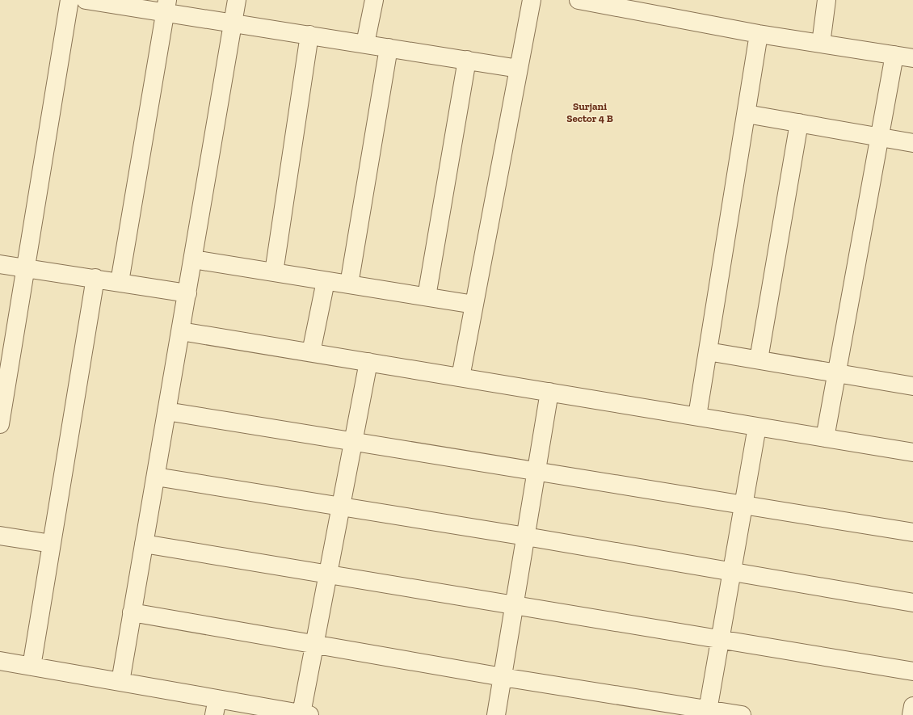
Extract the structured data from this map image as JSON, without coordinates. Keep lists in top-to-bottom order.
{
  "districts": ["Surjani Sector 4 B"]
}
